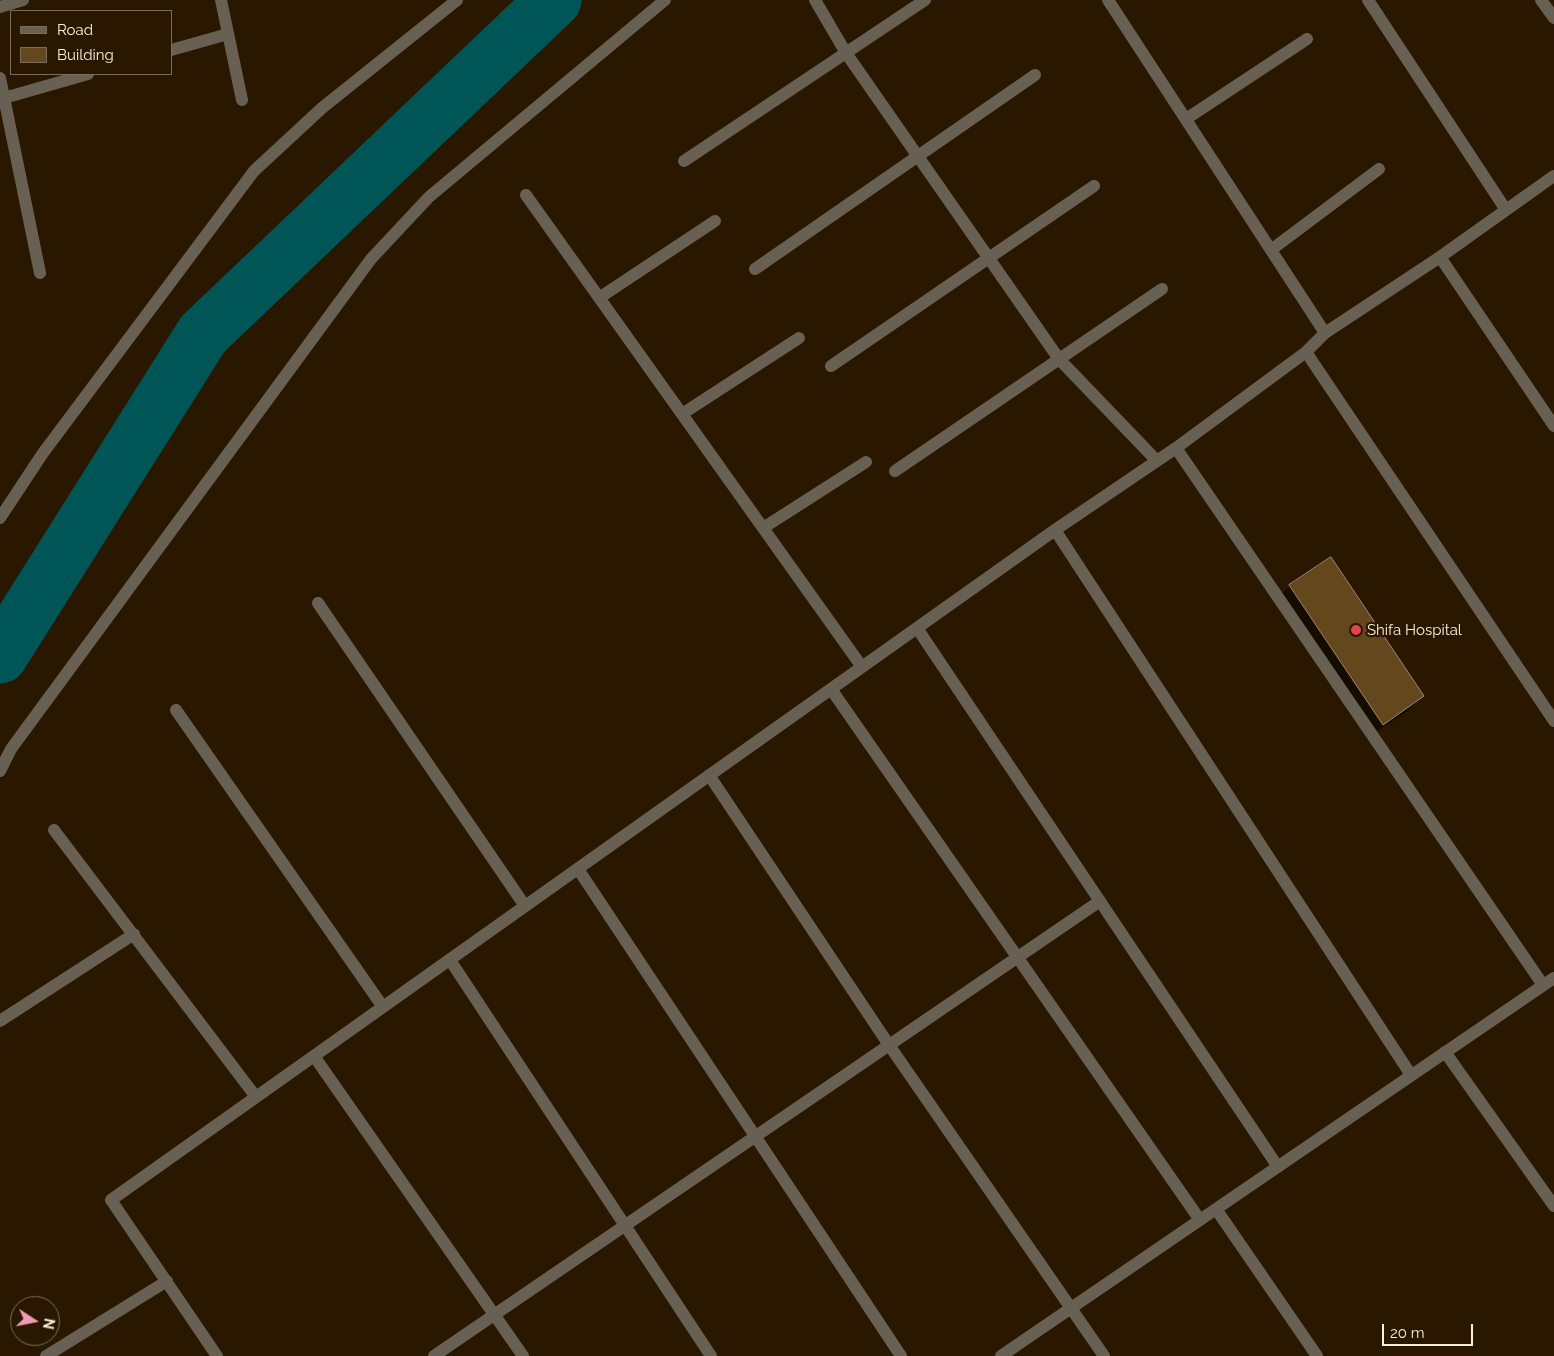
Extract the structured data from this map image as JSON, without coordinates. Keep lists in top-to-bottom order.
{
  "places": ["Shifa Hospital"],
  "legend": ["Road", "Building"],
  "scale_bar": "20 m",
  "north": "right"
}
